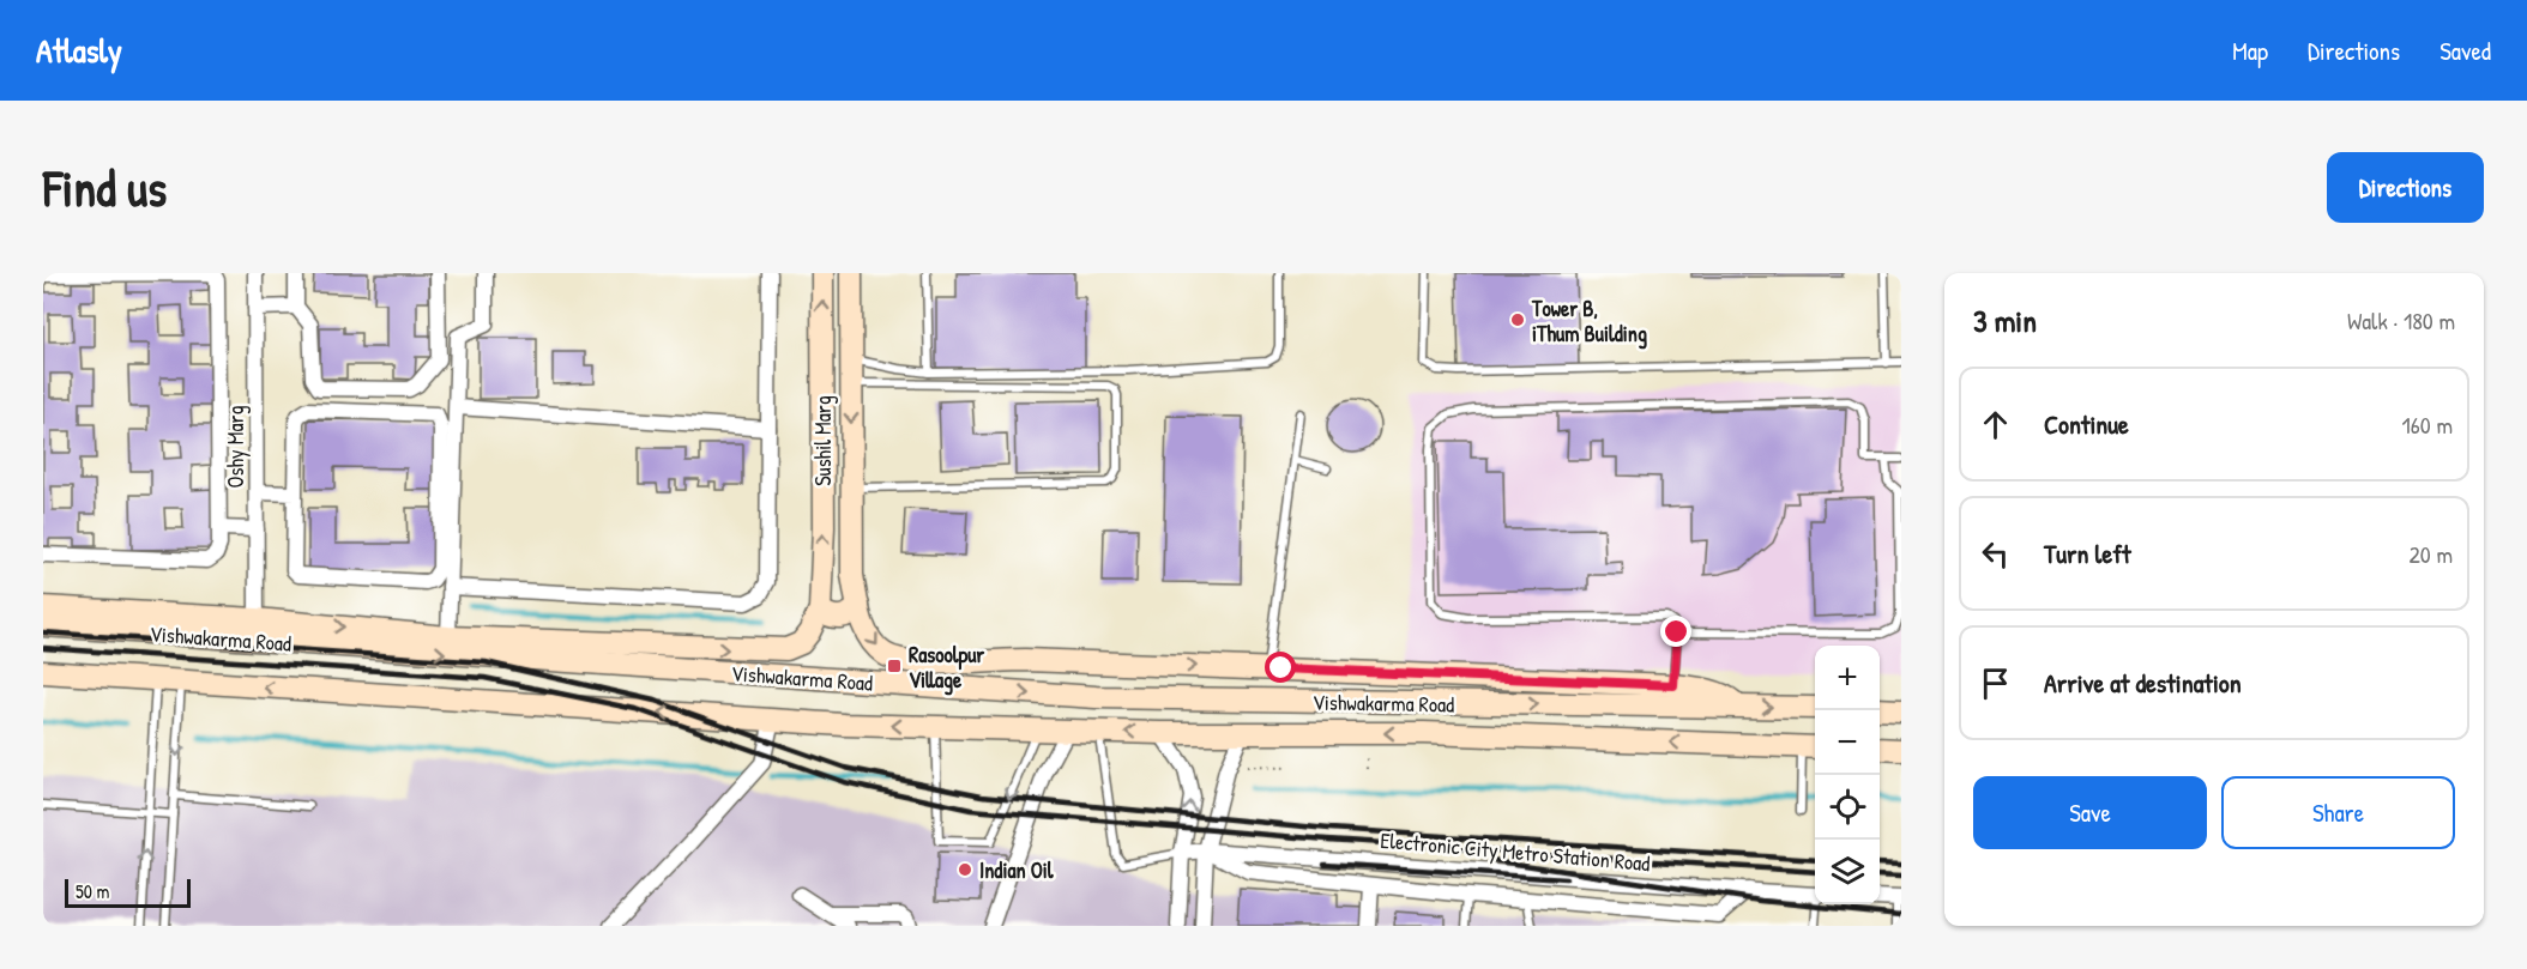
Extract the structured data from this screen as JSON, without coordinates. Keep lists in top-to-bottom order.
{
  "streets": {
    "main road": ["Sushil Marg", "Vishwakarma Road"],
    "street": ["Oshy Marg", "Electronic City Metro Station Road"]
  },
  "crossings": [
    ["Sushil Marg", "Vishwakarma Road"]
  ],
  "places": {
    "other": ["Tower B, iThum Building", "Indian Oil"],
    "transit": ["Rasoolpur Village"]
  },
  "scale_bar": "50 m",
  "page": {
    "header": "Atlasly",
    "nav": ["Map", "Directions", "Saved"],
    "buttons": [
      "Directions",
      ["Save", "Share"]
    ],
    "title": "Find us",
    "heading": ["3 min", "Walk · 180 m"],
    "list": [
      ["Continue", "160 m"],
      ["Turn left", "20 m"],
      "Arrive at destination"
    ],
    "map_buttons": ["+", "−"],
    "scale": "50 m"
  }
}
